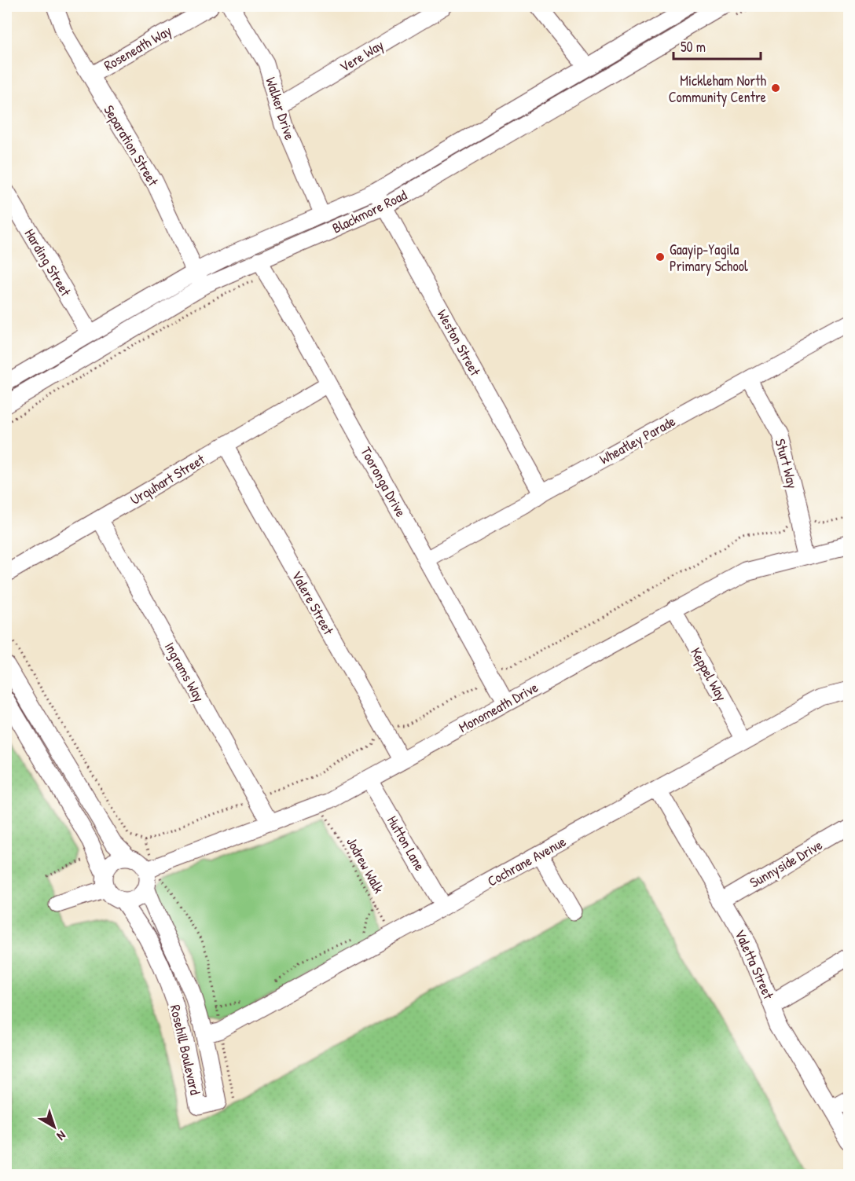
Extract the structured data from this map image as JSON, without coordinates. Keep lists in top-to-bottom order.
{
  "streets": {
    "street": [
      "Roseneath Way",
      "Vere Way",
      "Walker Drive",
      "Separation Street",
      "Blackmore Road",
      "Harding Street",
      "Weston Street",
      "Wheatley Parade",
      "Sturt Way",
      "Urquhart Street",
      "Tooronga Drive",
      "Valere Street",
      "Ingrams Way",
      "Keppel Way",
      "Monomeath Drive",
      "Hutton Lane",
      "Cochrane Avenue",
      "Sunnyside Drive",
      "Valetta Street",
      "Rosehill Boulevard"
    ],
    "path": ["Jodrew Walk"]
  },
  "crossings": [
    ["Roseneath Way", "Separation Street"],
    ["Vere Way", "Walker Drive"],
    ["Walker Drive", "Blackmore Road"],
    ["Separation Street", "Blackmore Road"],
    ["Blackmore Road", "Harding Street"],
    ["Blackmore Road", "Weston Street"],
    ["Blackmore Road", "Tooronga Drive"],
    ["Weston Street", "Wheatley Parade"],
    ["Wheatley Parade", "Sturt Way"],
    ["Wheatley Parade", "Tooronga Drive"],
    ["Sturt Way", "Monomeath Drive"],
    ["Urquhart Street", "Tooronga Drive"],
    ["Urquhart Street", "Valere Street"],
    ["Urquhart Street", "Ingrams Way"],
    ["Tooronga Drive", "Monomeath Drive"],
    ["Valere Street", "Monomeath Drive"],
    ["Ingrams Way", "Monomeath Drive"],
    ["Keppel Way", "Monomeath Drive"],
    ["Keppel Way", "Cochrane Avenue"],
    ["Monomeath Drive", "Hutton Lane"],
    ["Monomeath Drive", "Jodrew Walk"],
    ["Monomeath Drive", "Rosehill Boulevard"],
    ["Hutton Lane", "Cochrane Avenue"],
    ["Cochrane Avenue", "Jodrew Walk"],
    ["Cochrane Avenue", "Valetta Street"],
    ["Cochrane Avenue", "Rosehill Boulevard"],
    ["Sunnyside Drive", "Valetta Street"]
  ],
  "places": ["Mickleham North Community Centre", "Gaayip-Yagila Primary School"],
  "scale_bar": "50 m",
  "north": "bottom right"
}
